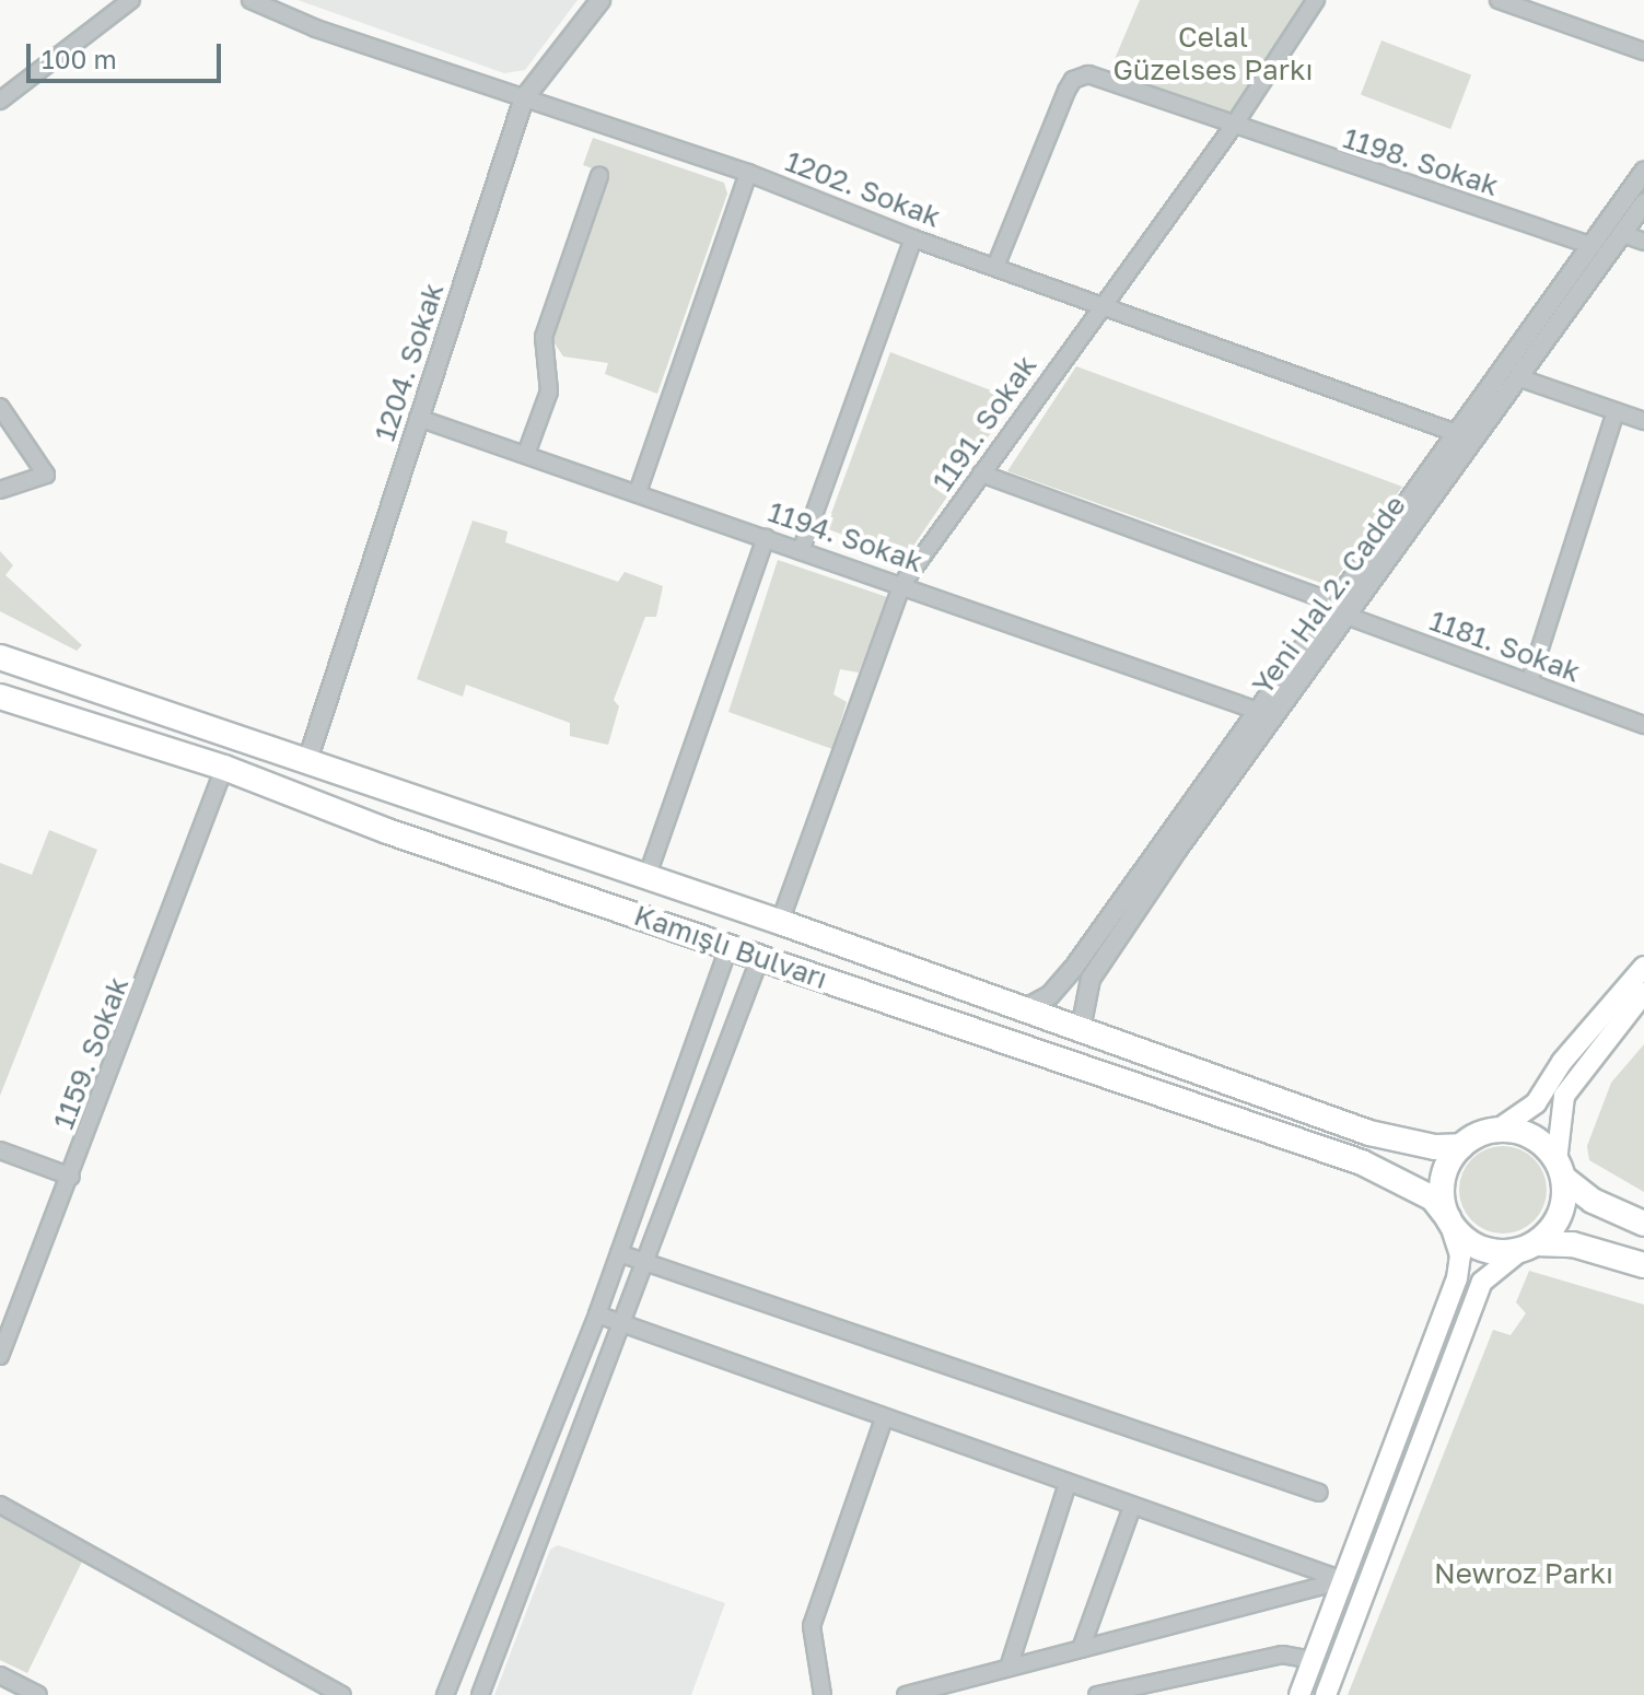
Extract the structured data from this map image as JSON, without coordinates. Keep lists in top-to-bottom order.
{
  "streets": {
    "highway": ["Kamışlı Bulvarı"],
    "street": [
      "1198. Sokak",
      "1202. Sokak",
      "1204. Sokak",
      "1191. Sokak",
      "1194. Sokak",
      "Yeni Hal 2. Cadde",
      "1181. Sokak",
      "1159. Sokak"
    ]
  },
  "crossings": [
    ["1198. Sokak", "1202. Sokak"],
    ["1198. Sokak", "1191. Sokak"],
    ["1202. Sokak", "1204. Sokak"],
    ["1202. Sokak", "1191. Sokak"],
    ["1204. Sokak", "1194. Sokak"],
    ["1204. Sokak", "Kamışlı Bulvarı"],
    ["1191. Sokak", "1194. Sokak"],
    ["1191. Sokak", "Kamışlı Bulvarı"],
    ["Yeni Hal 2. Cadde", "1181. Sokak"],
    ["Yeni Hal 2. Cadde", "Kamışlı Bulvarı"],
    ["Kamışlı Bulvarı", "1159. Sokak"]
  ],
  "parks": ["Celal Güzelses Parkı", "Newroz Parkı"],
  "scale_bar": "100 m"
}
